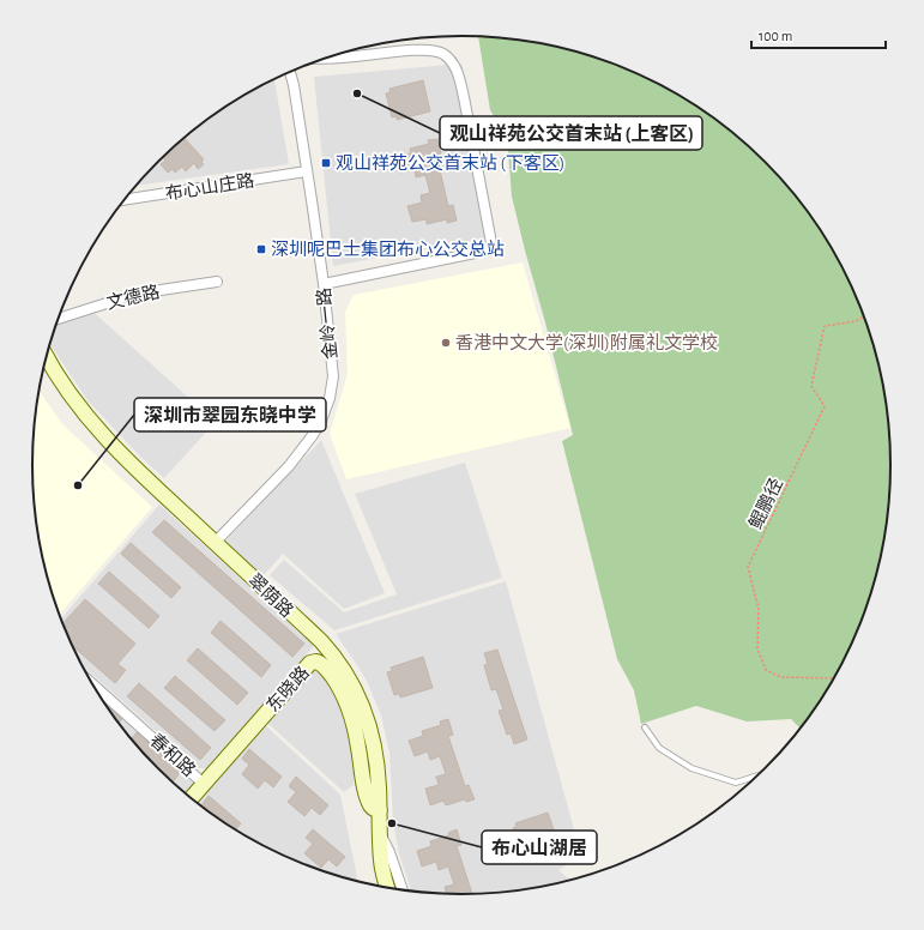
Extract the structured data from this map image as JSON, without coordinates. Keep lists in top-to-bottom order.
{
  "streets": {
    "street": [
      "布心山庄路",
      "文德路",
      "金岭一路",
      "翠荫路",
      "东晓路",
      "春和路"
    ],
    "path": ["鲲鹏径"]
  },
  "crossings": [
    ["布心山庄路", "金岭一路"],
    ["金岭一路", "翠荫路"],
    ["翠荫路", "东晓路"],
    ["东晓路", "春和路"]
  ],
  "places": {
    "other": [
      "观山祥苑公交首末站 (上客区)",
      "香港中文大学(深圳)附属礼文学校",
      "深圳市翠园东晓中学",
      "布心山湖居"
    ],
    "transit": ["观山祥苑公交首末站 (下客区)", "深圳呢巴士集团布心公交总站"]
  },
  "scale_bar": "100 m"
}
